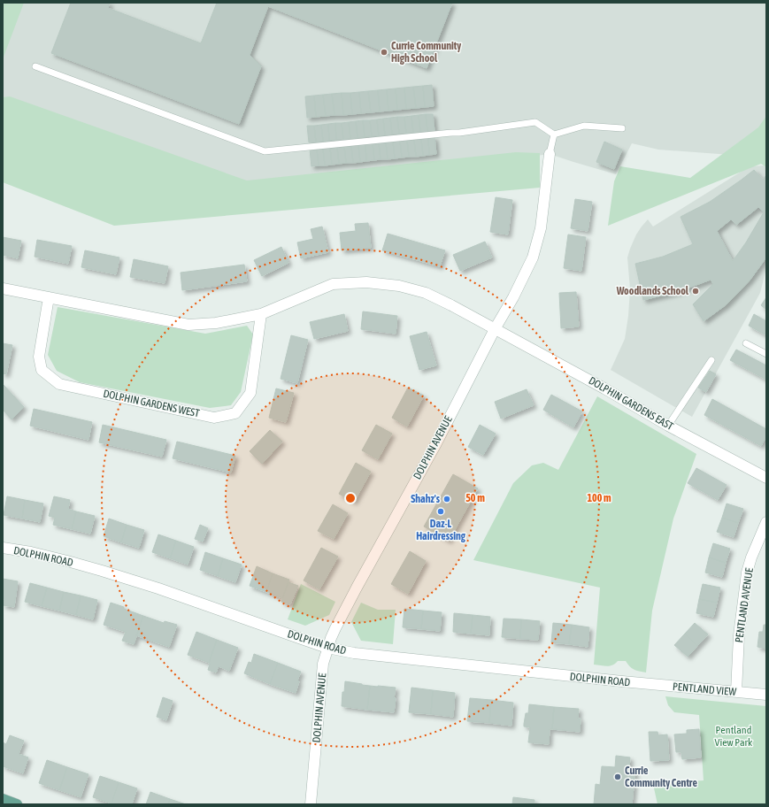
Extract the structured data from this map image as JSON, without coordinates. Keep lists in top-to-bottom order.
{
  "streets": {
    "street": [
      "DOLPHIN GARDENS WEST",
      "DOLPHIN GARDENS EAST",
      "DOLPHIN AVENUE",
      "DOLPHIN ROAD",
      "PENTLAND AVENUE",
      "PENTLAND VIEW"
    ]
  },
  "crossings": [
    ["DOLPHIN GARDENS EAST", "DOLPHIN AVENUE"],
    ["DOLPHIN AVENUE", "DOLPHIN ROAD"],
    ["DOLPHIN ROAD", "PENTLAND VIEW"],
    ["PENTLAND AVENUE", "PENTLAND VIEW"]
  ],
  "parks": ["Pentland View Park"],
  "places": [
    "Currie Community High School",
    "Woodlands School",
    "Shahz's",
    "Daz-L Hairdressing",
    "Currie Community Centre"
  ],
  "rings": ["50 m", "100 m"]
}
